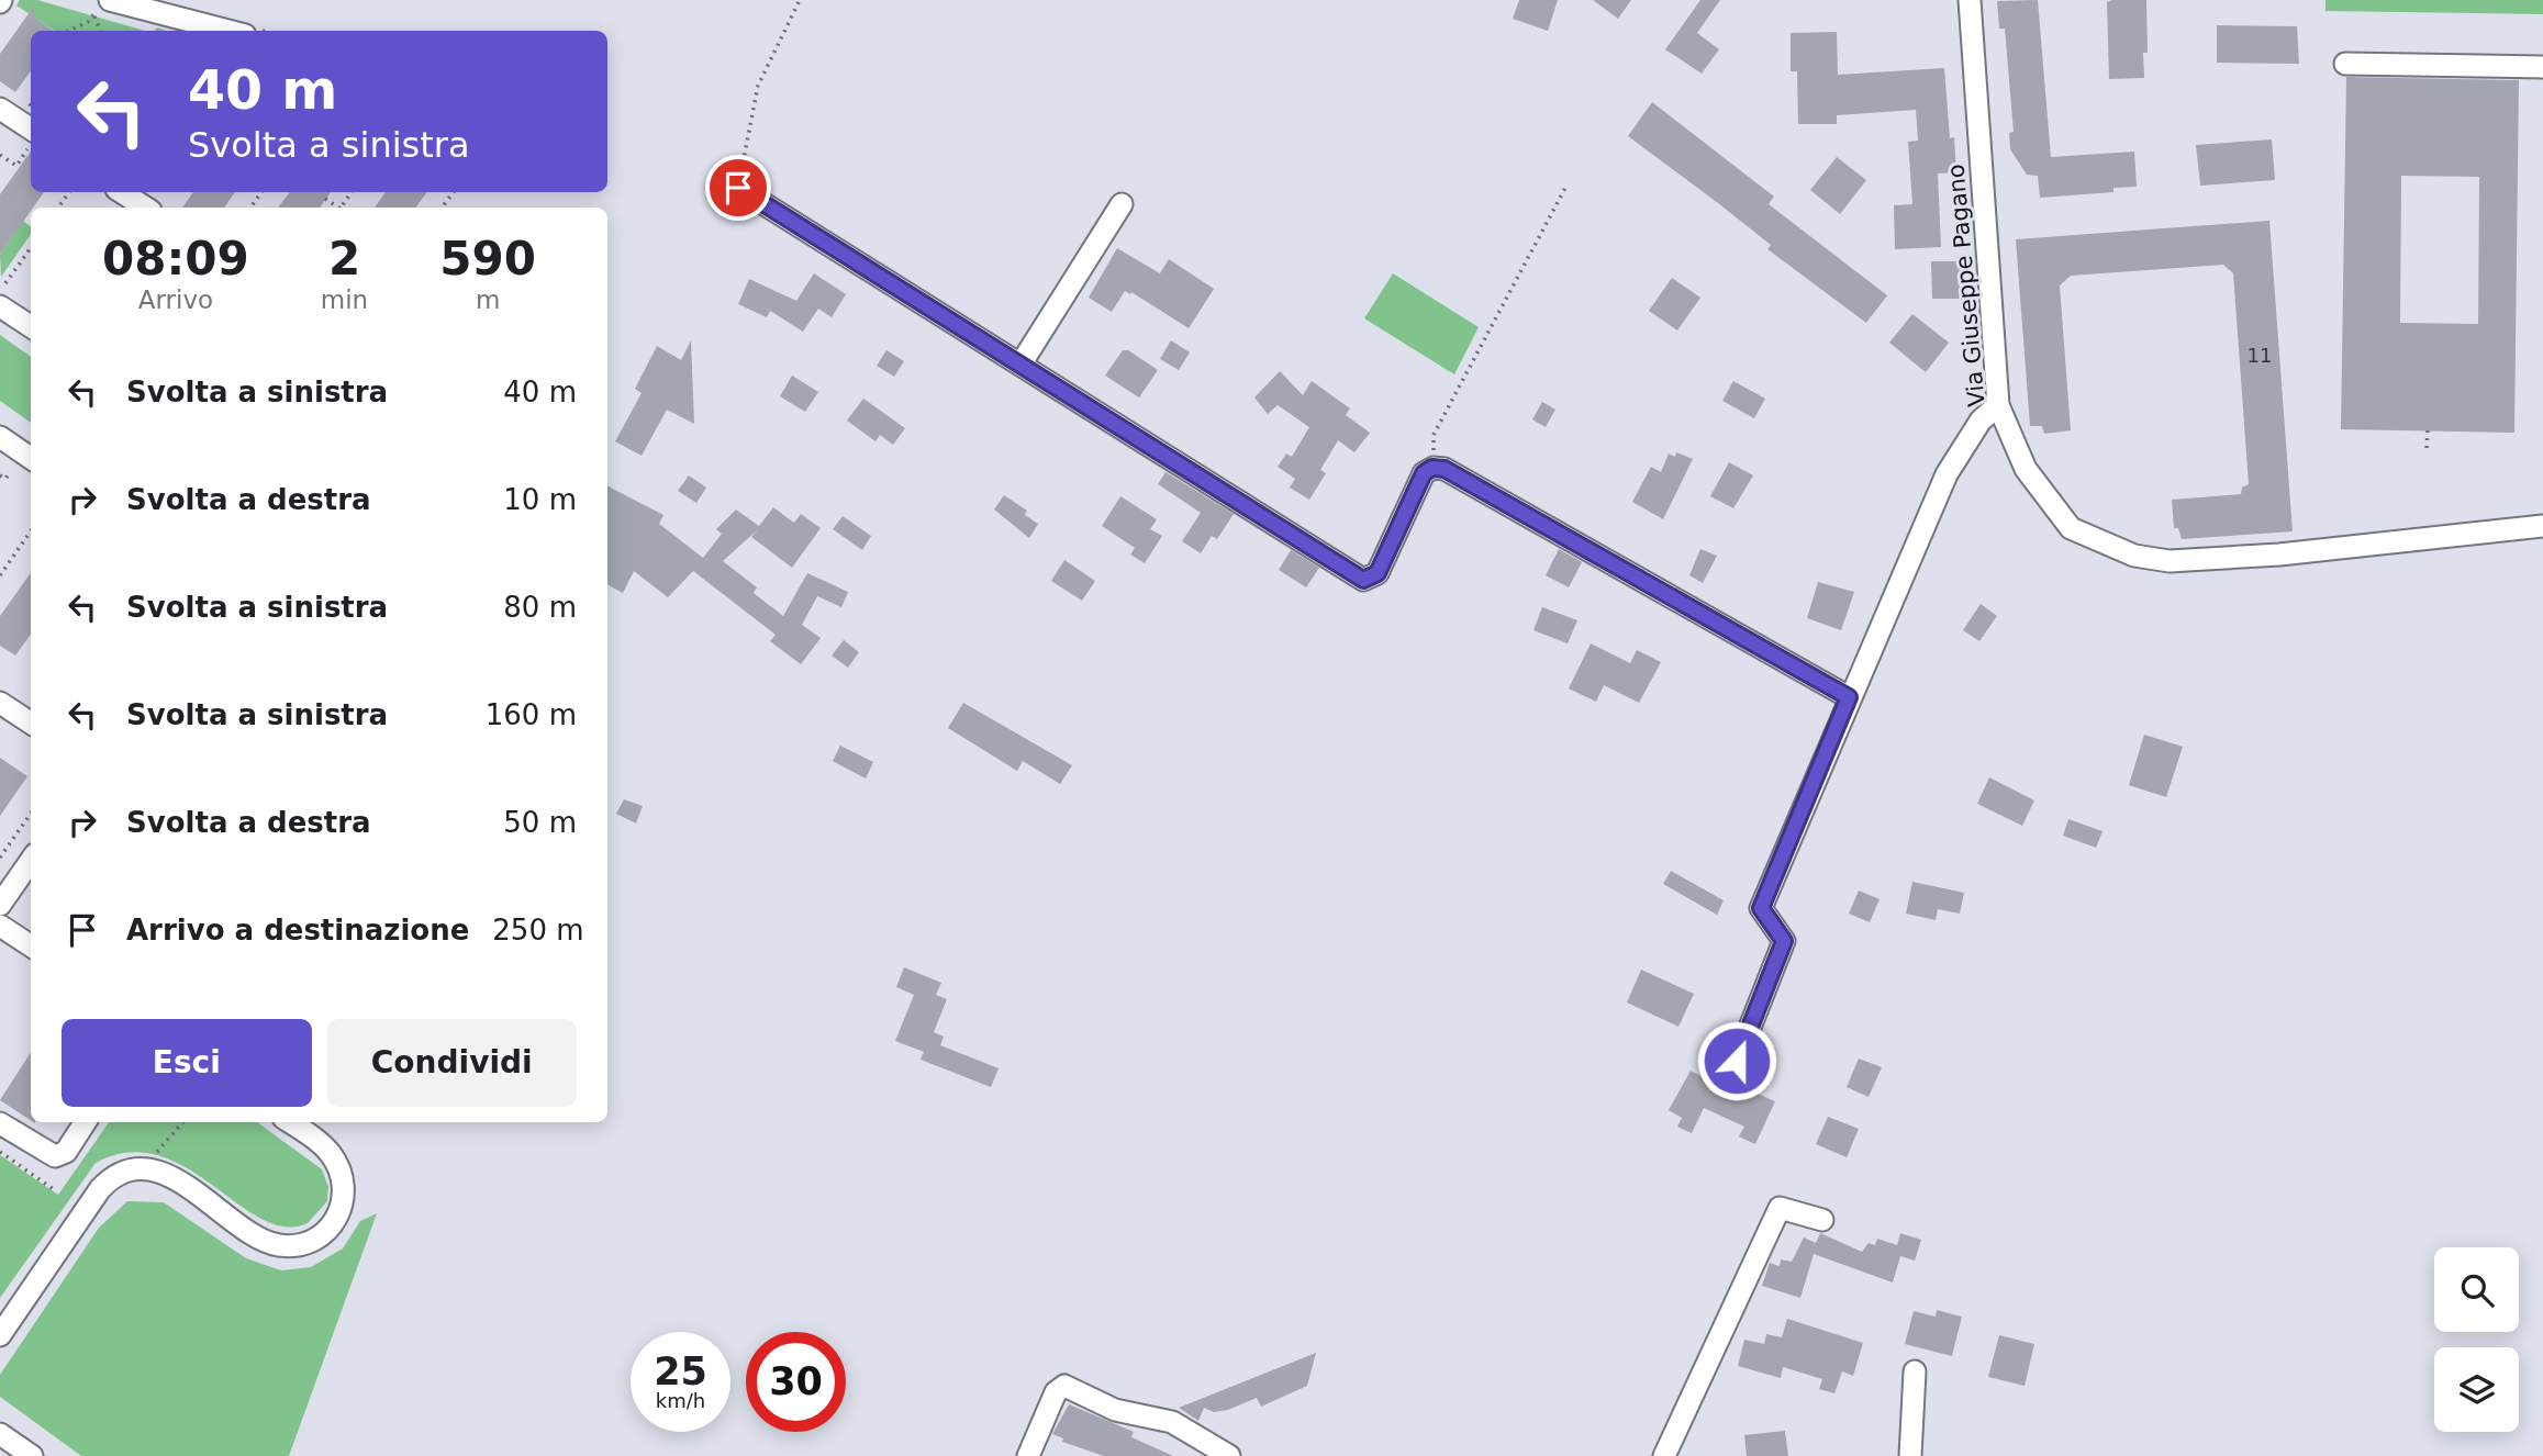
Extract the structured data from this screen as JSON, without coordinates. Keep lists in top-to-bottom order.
{
  "streets": {
    "street": ["Via Giuseppe Pagano"]
  },
  "house_numbers": ["11"],
  "page": {
    "turn": ["40 m", "Svolta a sinistra"],
    "eta": [
      "08:09",
      "Arrivo",
      "2",
      "min",
      "590",
      "m"
    ],
    "list": [
      {
        "name": "Svolta a sinistra",
        "value": "40 m"
      },
      {
        "name": "Svolta a destra",
        "value": "10 m"
      },
      {
        "name": "Svolta a sinistra",
        "value": "80 m"
      },
      {
        "name": "Svolta a sinistra",
        "value": "160 m"
      },
      {
        "name": "Svolta a destra",
        "value": "50 m"
      },
      {
        "name": "Arrivo a destinazione",
        "value": "250 m"
      }
    ],
    "buttons": ["Esci", "Condividi"],
    "speed": "25 km/h",
    "limit": "30"
  }
}
